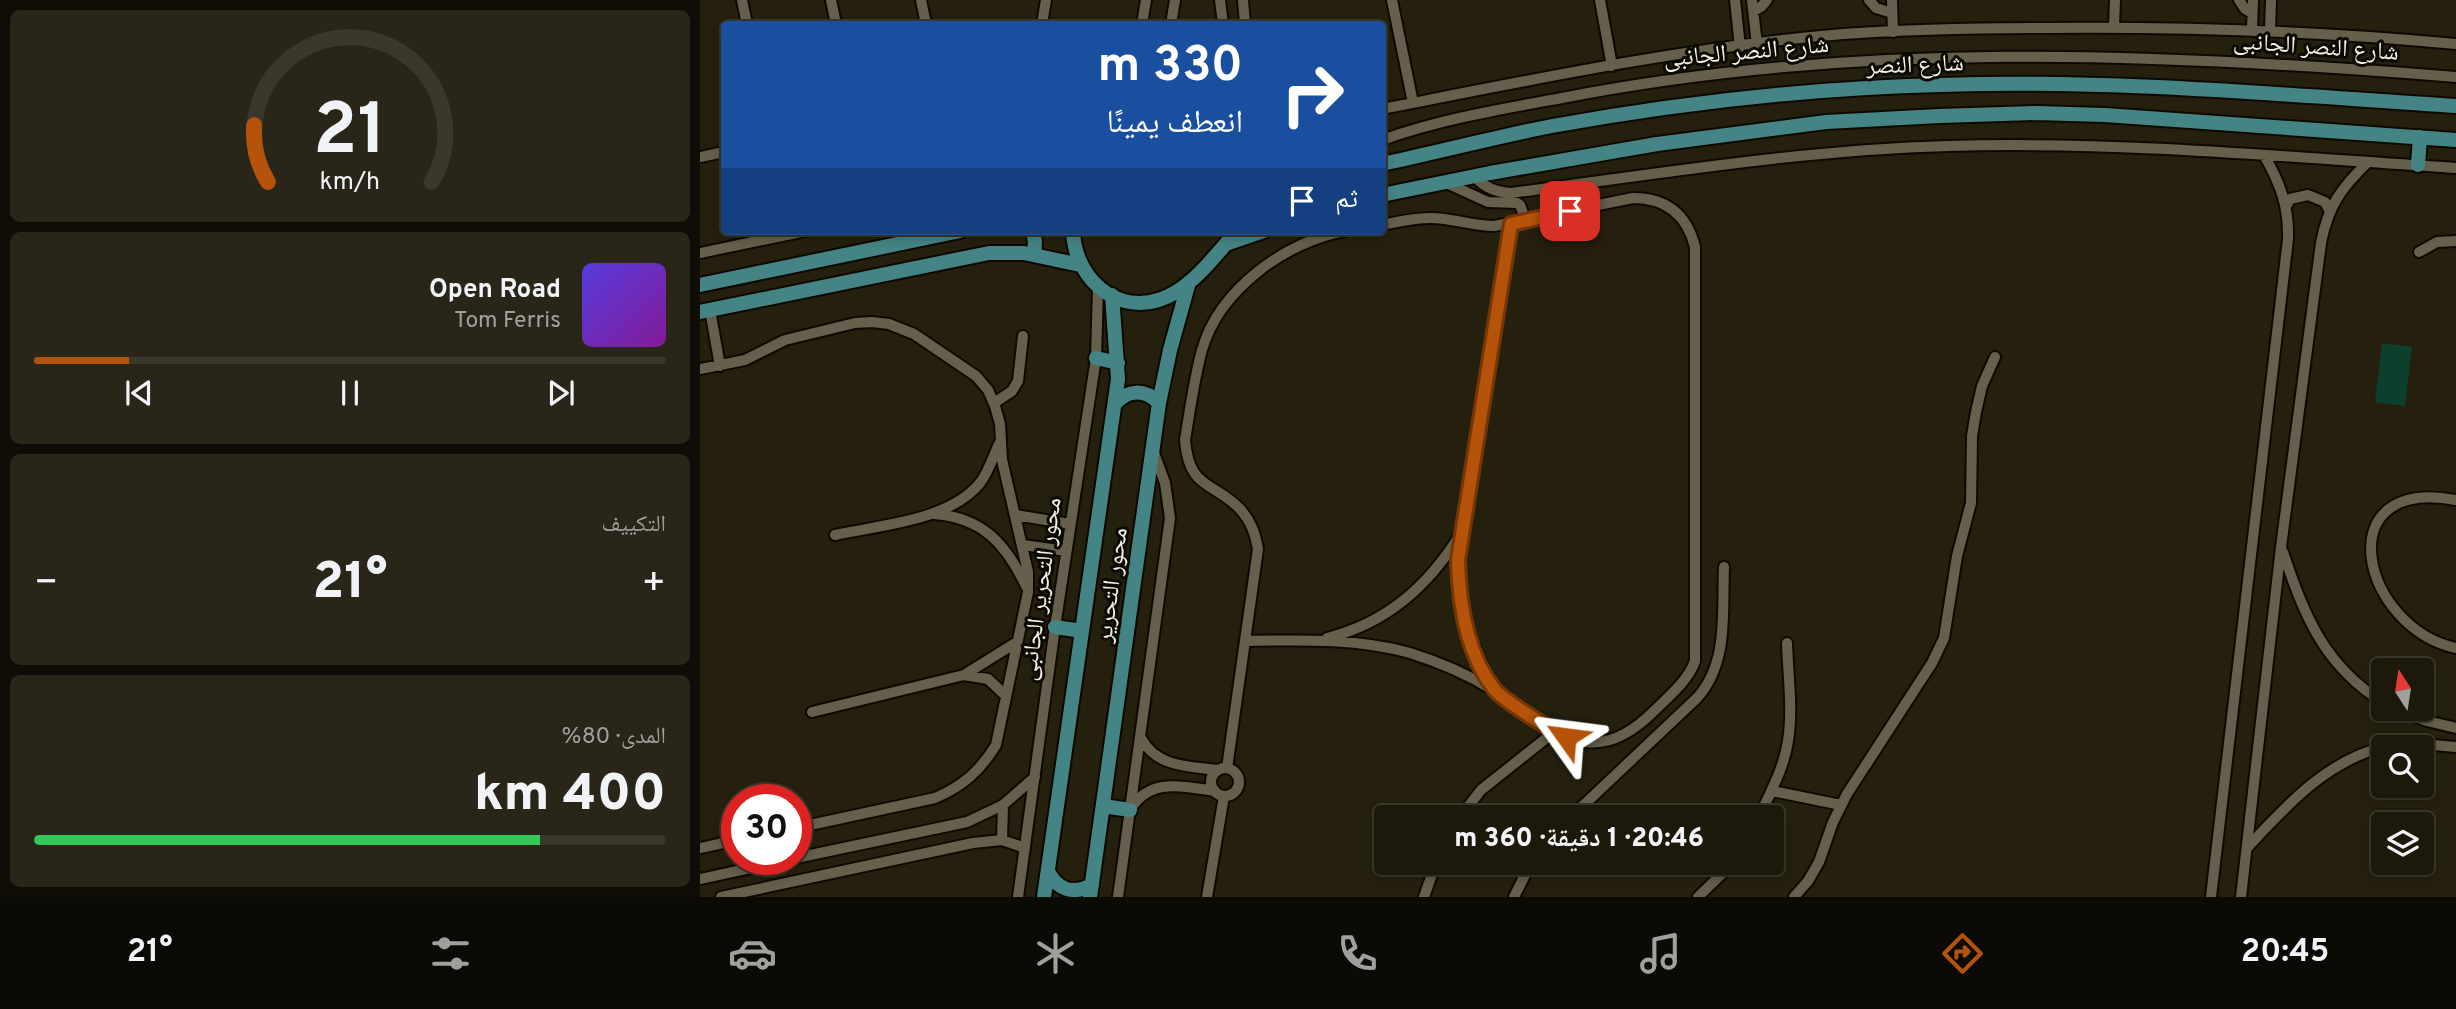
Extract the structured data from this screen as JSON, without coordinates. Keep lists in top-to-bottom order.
{
  "streets": {
    "main road": ["شارع النصر", "محور التحرير"],
    "street": ["شارع النصر الجانبى", "محور التحرير الجانبى"]
  },
  "north": "top",
  "page": {
    "turn": ["330 m", "انعطف يمينًا"],
    "then": "ثم",
    "song": ["Open Road", "Tom Ferris"],
    "tile": [
      "التكييف",
      ["المدى · 80%", "400 km"]
    ],
    "heat": ["−", "21°", "+"],
    "limit": "30",
    "trip": "20:46 · 1 دقيقة · 360 m",
    "tabs": ["20:45", "21°"],
    "gauge": ["21", "km/h"]
  }
}
